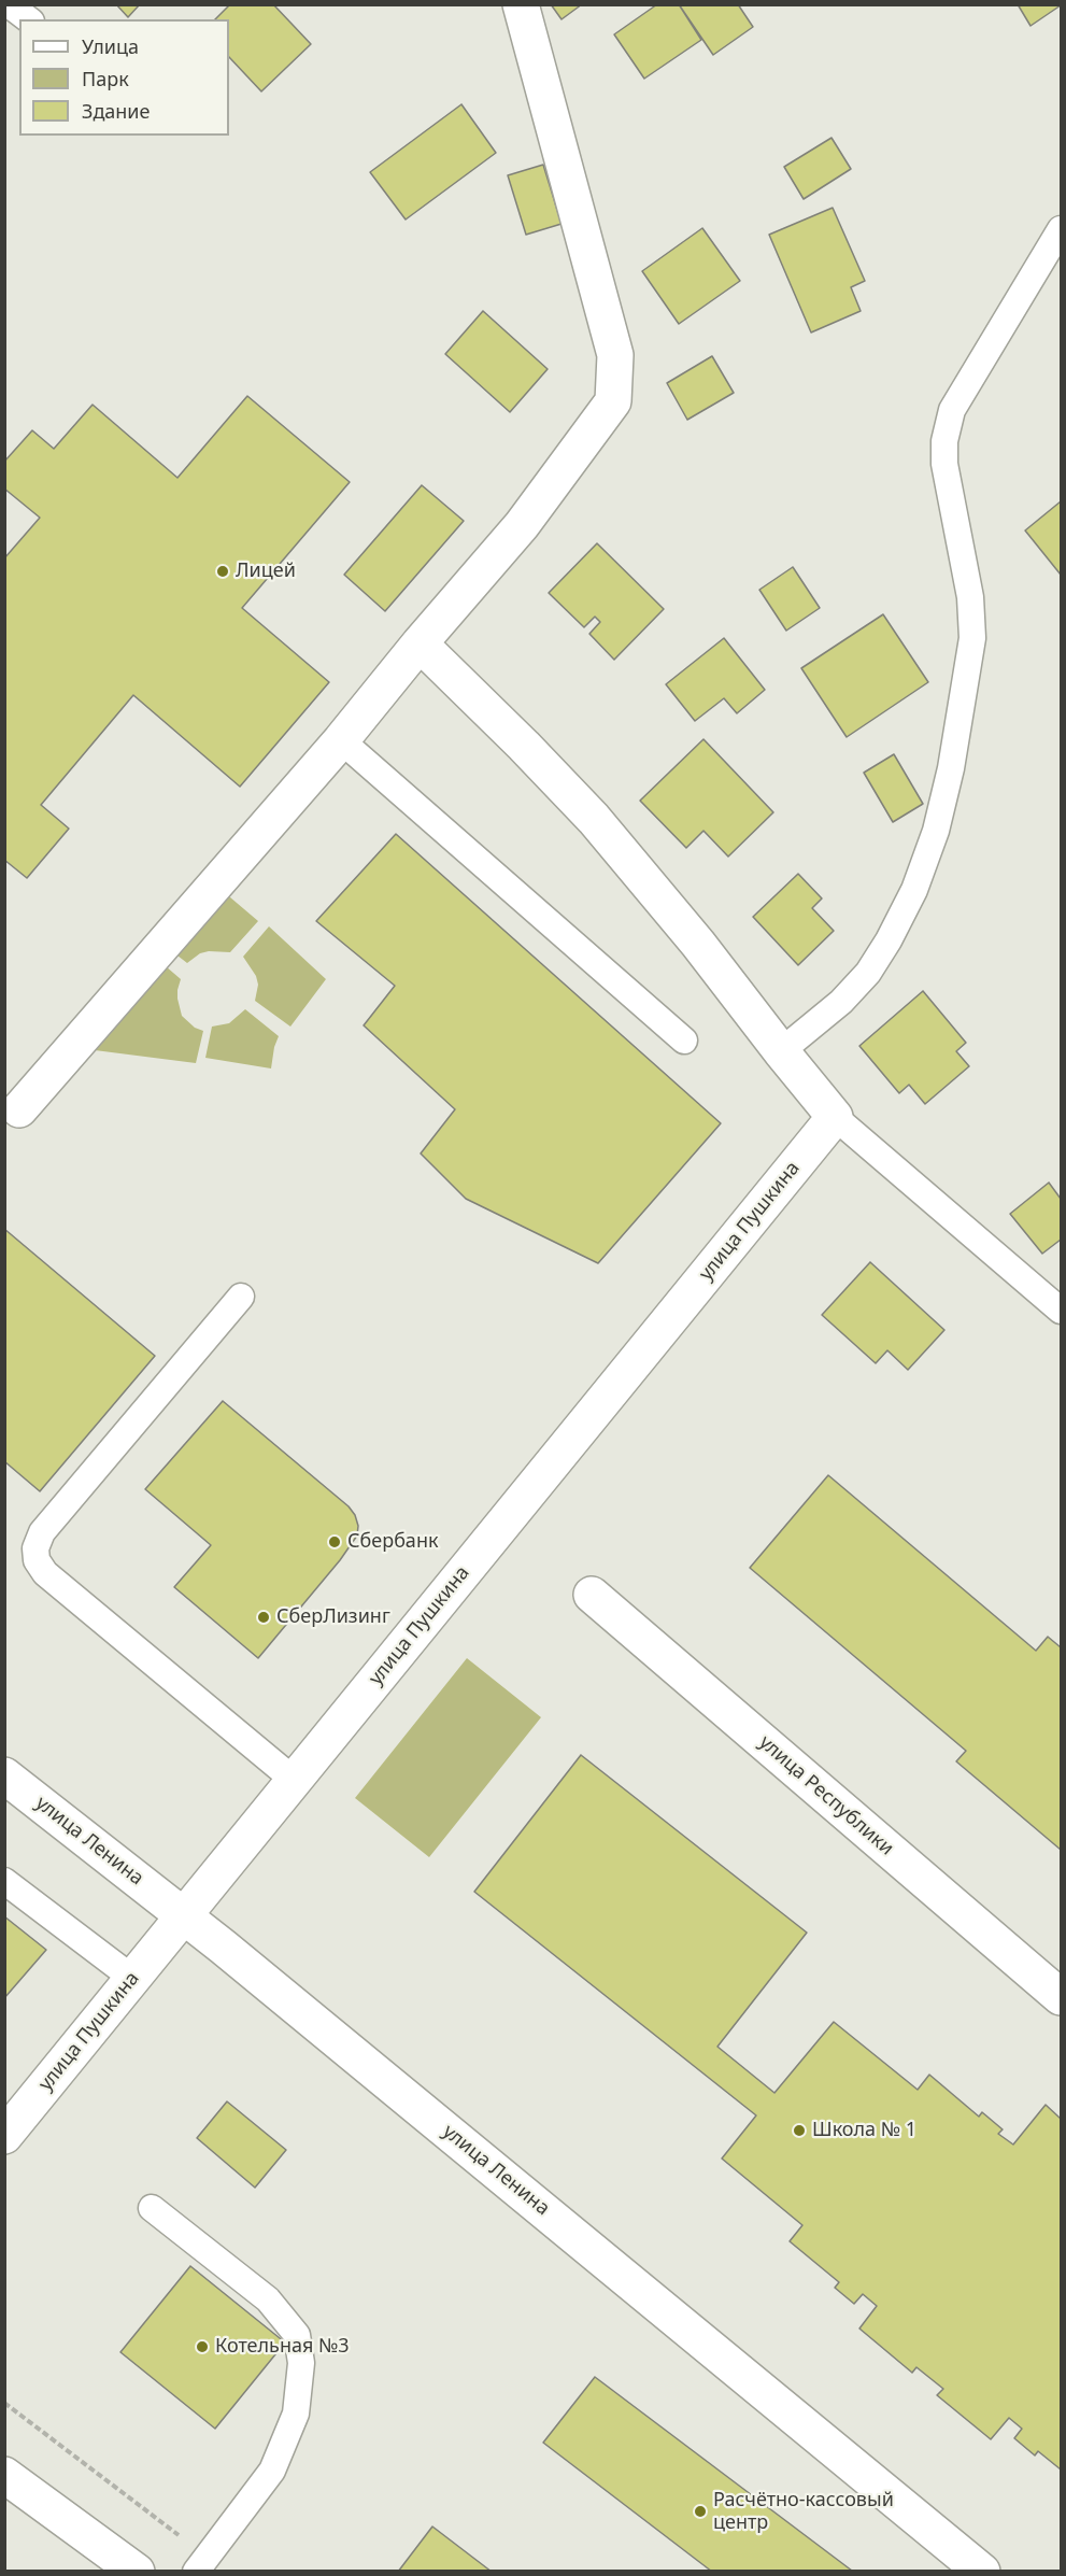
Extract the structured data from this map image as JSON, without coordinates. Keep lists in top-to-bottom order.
{
  "streets": {
    "street": ["улица Пушкина", "улица Республики", "улица Ленина"]
  },
  "crossings": [
    ["улица Пушкина", "улица Ленина"]
  ],
  "places": [
    "Лицей",
    "Сбербанк",
    "СберЛизинг",
    "Школа № 1",
    "Котельная №3",
    "Расчётно-кассовый центр"
  ],
  "legend": ["Улица", "Парк", "Здание"]
}
